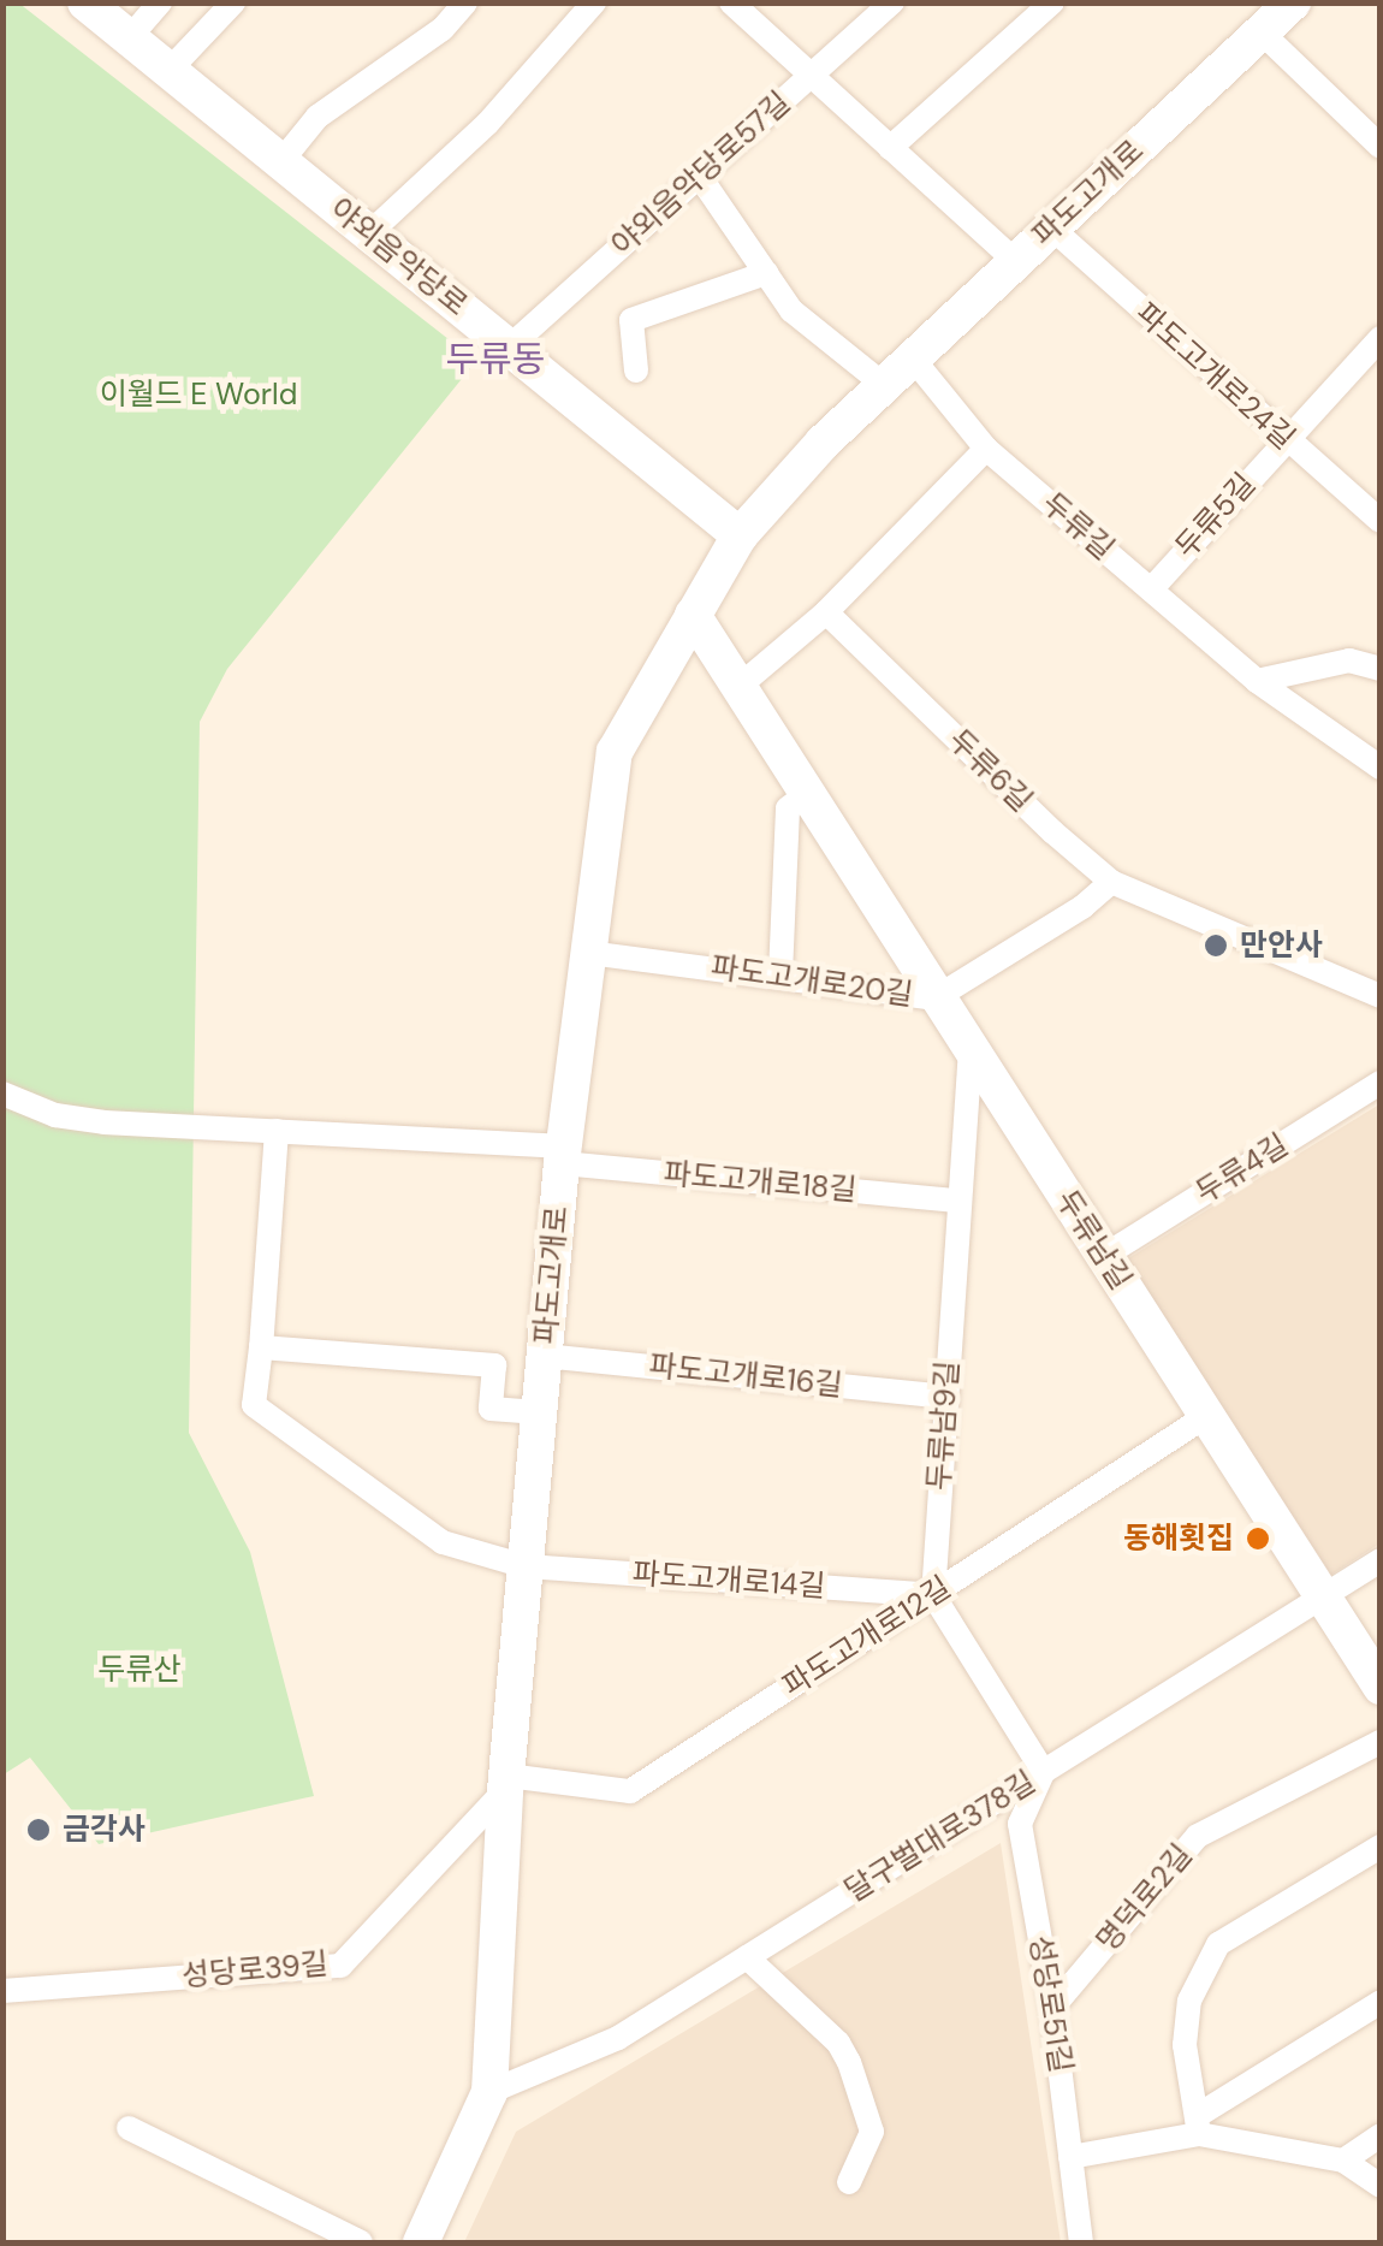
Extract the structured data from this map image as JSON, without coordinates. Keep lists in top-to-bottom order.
{
  "streets": {
    "street": [
      "야외음악당로57길",
      "파도고개로",
      "야외음악당로",
      "파도고개로24길",
      "두류5길",
      "두류길",
      "두류6길",
      "파도고개로20길",
      "두류4길",
      "파도고개로18길",
      "두류남길",
      "파도고개로16길",
      "두류남9길",
      "파도고개로14길",
      "파도고개로12길",
      "달구벌대로378길",
      "명덕로2길",
      "성당로39길",
      "성당로51길"
    ]
  },
  "crossings": [
    ["야외음악당로57길", "야외음악당로"],
    ["파도고개로", "야외음악당로"],
    ["파도고개로", "파도고개로24길"],
    ["파도고개로", "두류길"],
    ["파도고개로", "파도고개로20길"],
    ["파도고개로", "파도고개로18길"],
    ["파도고개로", "두류남길"],
    ["파도고개로", "파도고개로16길"],
    ["파도고개로", "파도고개로14길"],
    ["파도고개로", "파도고개로12길"],
    ["파도고개로", "달구벌대로378길"],
    ["파도고개로", "성당로39길"],
    ["파도고개로24길", "두류5길"],
    ["두류5길", "두류길"],
    ["두류6길", "파도고개로20길"],
    ["파도고개로20길", "두류남길"],
    ["두류4길", "두류남길"],
    ["파도고개로18길", "두류남9길"],
    ["두류남길", "두류남9길"],
    ["두류남길", "파도고개로12길"],
    ["두류남길", "달구벌대로378길"],
    ["파도고개로16길", "두류남9길"],
    ["두류남9길", "파도고개로14길"],
    ["두류남9길", "파도고개로12길"],
    ["파도고개로14길", "파도고개로12길"],
    ["파도고개로12길", "성당로39길"],
    ["달구벌대로378길", "성당로51길"],
    ["명덕로2길", "성당로51길"]
  ],
  "districts": ["두류동"],
  "parks": ["이월드 E World", "두류산"],
  "places": ["만안사", "동해횟집", "금각사"]
}
